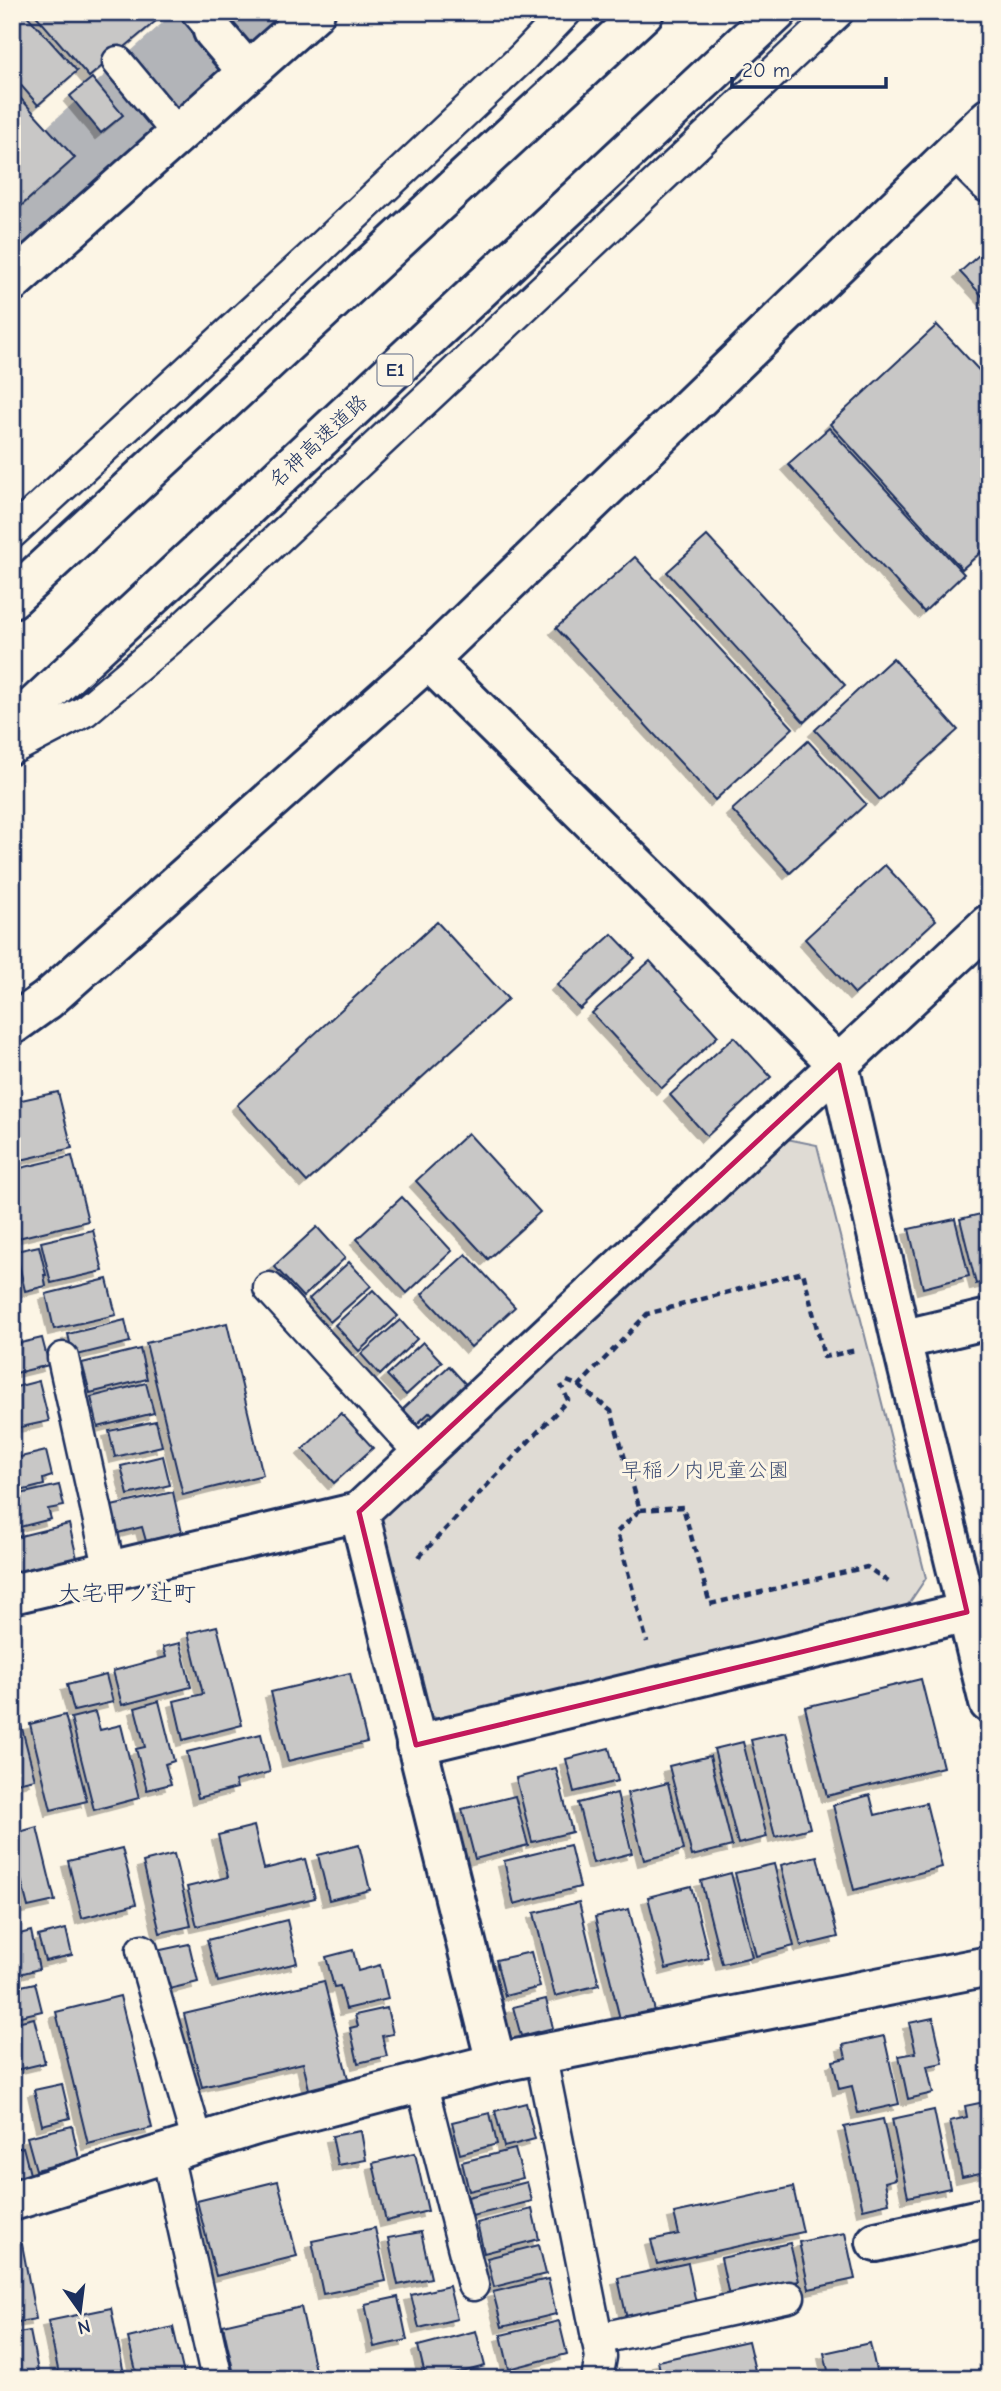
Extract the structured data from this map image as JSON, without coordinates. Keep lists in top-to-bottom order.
{
  "streets": {
    "main road": ["E1", "名神高速道路"]
  },
  "districts": ["大宅甲ノ辻町"],
  "parks": ["早稲ノ内児童公園"],
  "scale_bar": "20 m",
  "north": "bottom"
}
